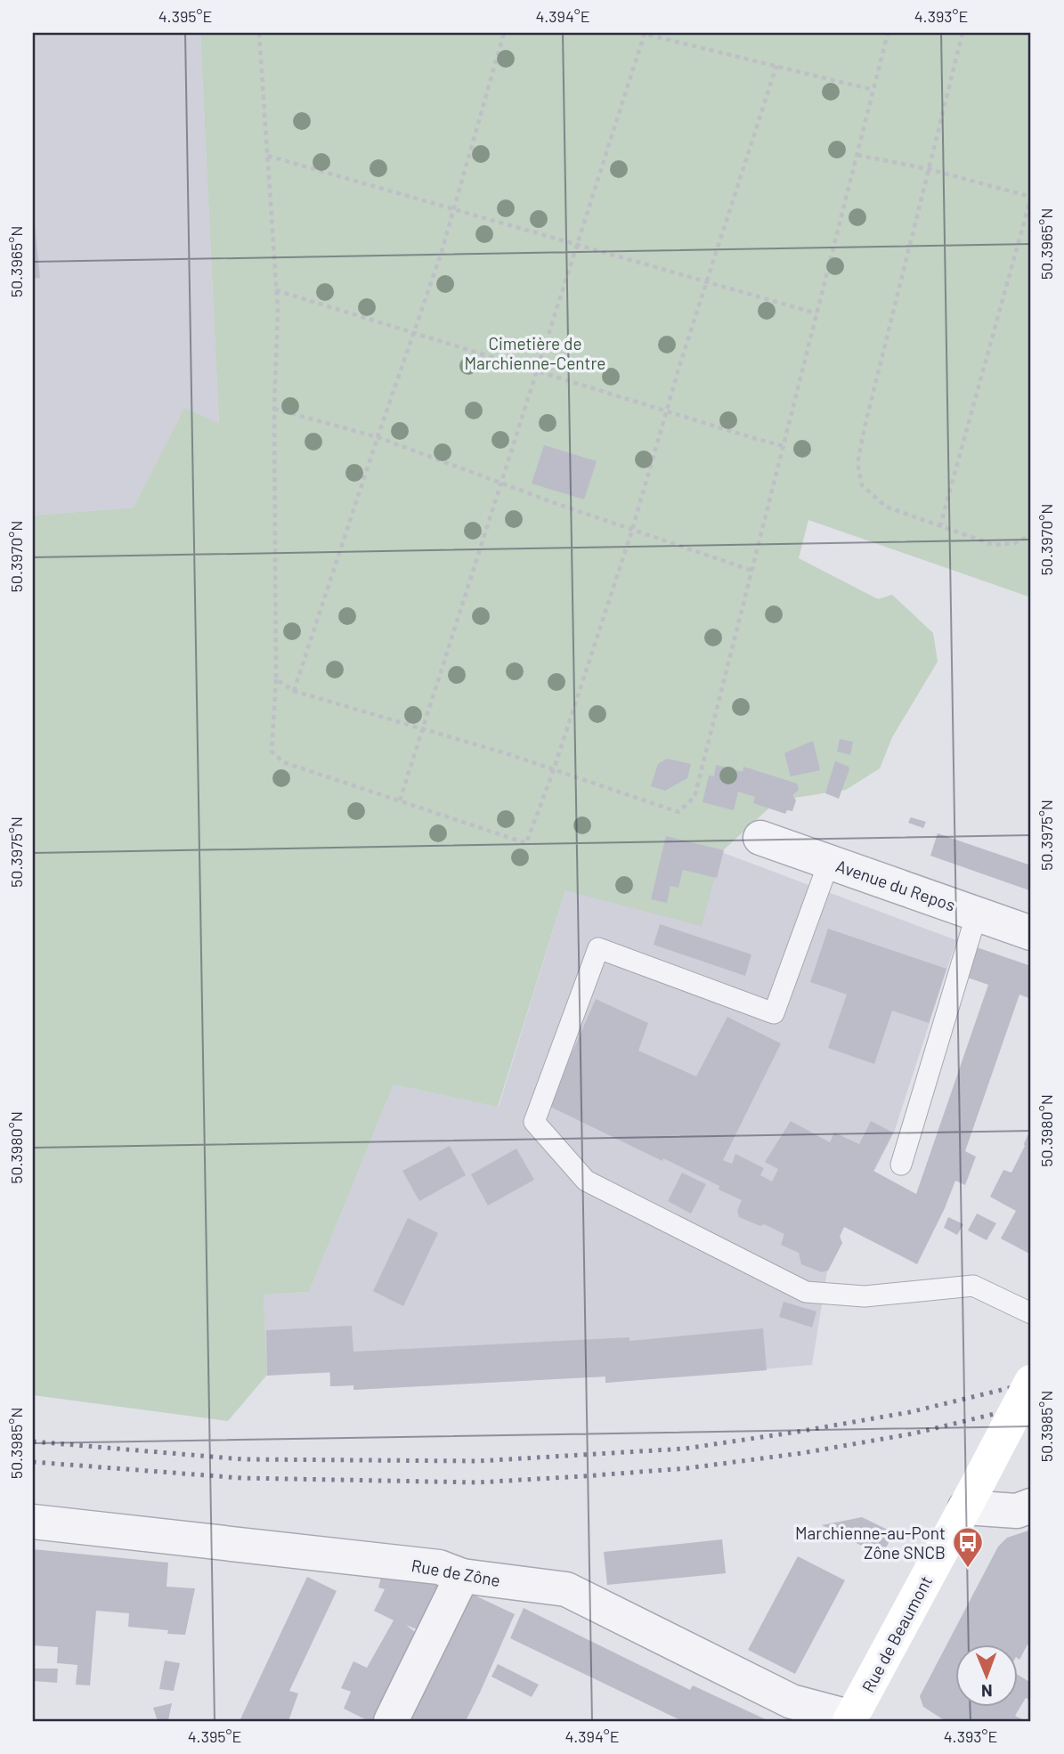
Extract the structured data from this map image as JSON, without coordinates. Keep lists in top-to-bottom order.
{
  "streets": {
    "main road": ["Rue de Beaumont"],
    "street": ["Avenue du Repos", "Rue de Zône"]
  },
  "crossings": [
    ["Rue de Zône", "Rue de Beaumont"]
  ],
  "parks": ["Cimetière de Marchienne-Centre"],
  "places": {
    "bus stop": ["Marchienne-au-Pont Zône SNCB"]
  },
  "north": "bottom",
  "coordinates": [
    "4.395°E",
    "4.394°E",
    "4.393°E",
    "50.3965°N",
    "50.3970°N",
    "50.3975°N",
    "50.3980°N",
    "50.3985°N"
  ]
}
